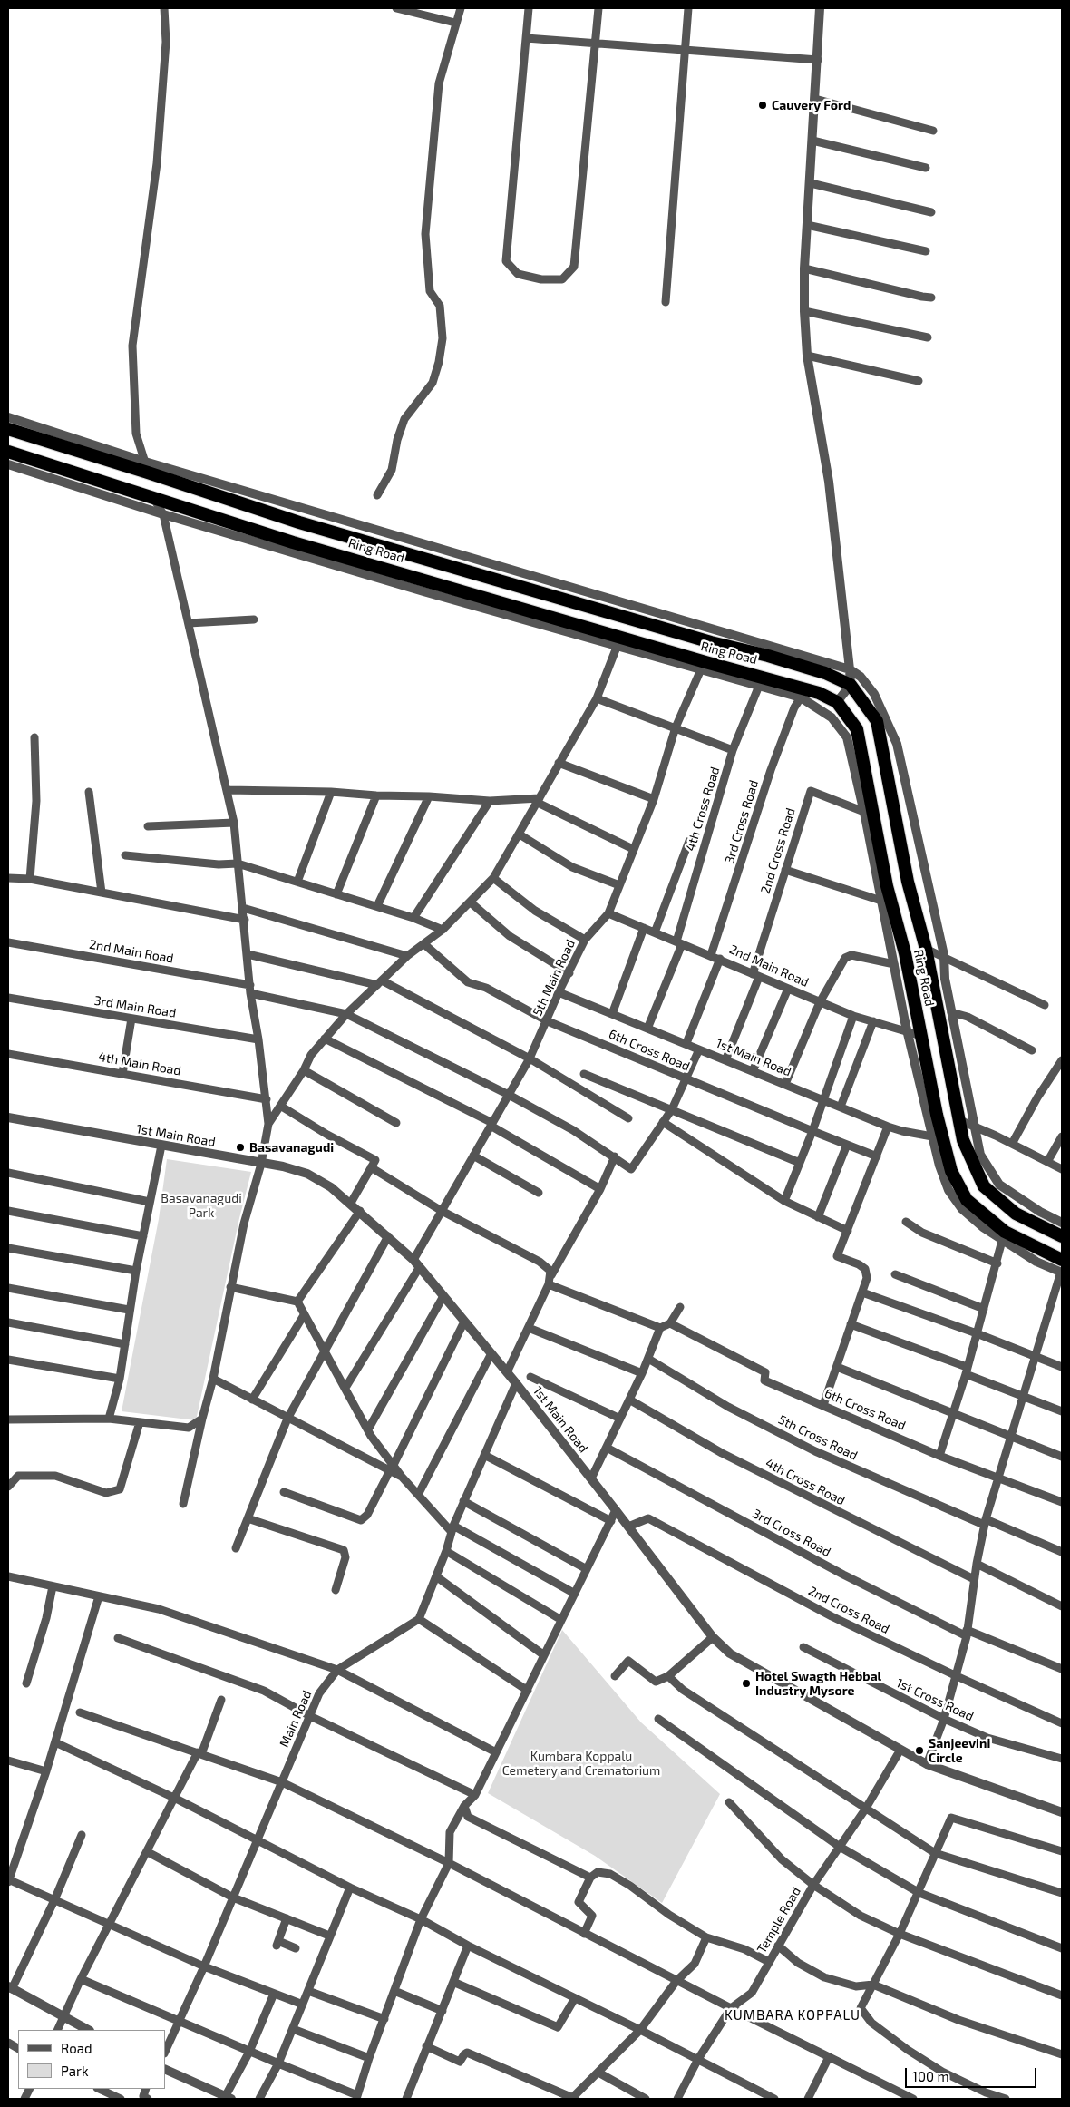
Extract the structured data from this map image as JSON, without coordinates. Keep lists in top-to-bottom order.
{
  "streets": {
    "highway": ["Ring Road"],
    "street": [
      "4th Cross Road",
      "3rd Cross Road",
      "2nd Cross Road",
      "2nd Main Road",
      "5th Main Road",
      "3rd Main Road",
      "6th Cross Road",
      "1st Main Road",
      "4th Main Road",
      "5th Cross Road",
      "1st Cross Road",
      "Main Road",
      "Temple Road"
    ]
  },
  "crossings": [
    ["Ring Road", "2nd Main Road"],
    ["Ring Road", "1st Main Road"],
    ["4th Cross Road", "2nd Main Road"],
    ["4th Cross Road", "1st Main Road"],
    ["3rd Cross Road", "2nd Main Road"],
    ["2nd Cross Road", "2nd Main Road"],
    ["2nd Cross Road", "1st Main Road"],
    ["2nd Main Road", "5th Main Road"],
    ["5th Main Road", "6th Cross Road"],
    ["5th Main Road", "1st Main Road"],
    ["1st Main Road", "Temple Road"]
  ],
  "districts": ["KUMBARA KOPPALU"],
  "parks": ["Basavanagudi Park", "Kumbara Koppalu Cemetery and Crematorium"],
  "places": [
    "Cauvery Ford",
    "Basavanagudi",
    "Hotel Swagth Hebbal Industry Mysore",
    "Sanjeevini Circle"
  ],
  "legend": ["Road", "Park"],
  "scale_bar": "100 m"
}
